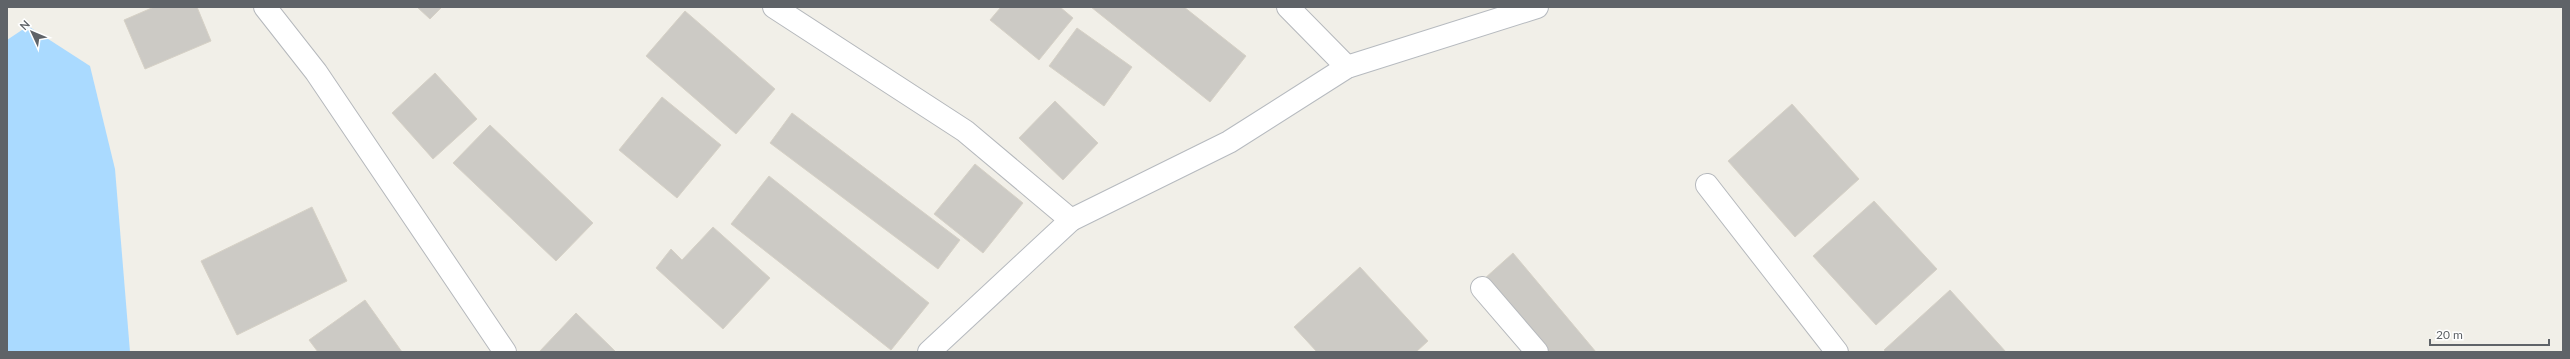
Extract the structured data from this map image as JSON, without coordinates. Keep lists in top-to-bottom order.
{
  "scale_bar": "20 m",
  "north": "top left"
}
